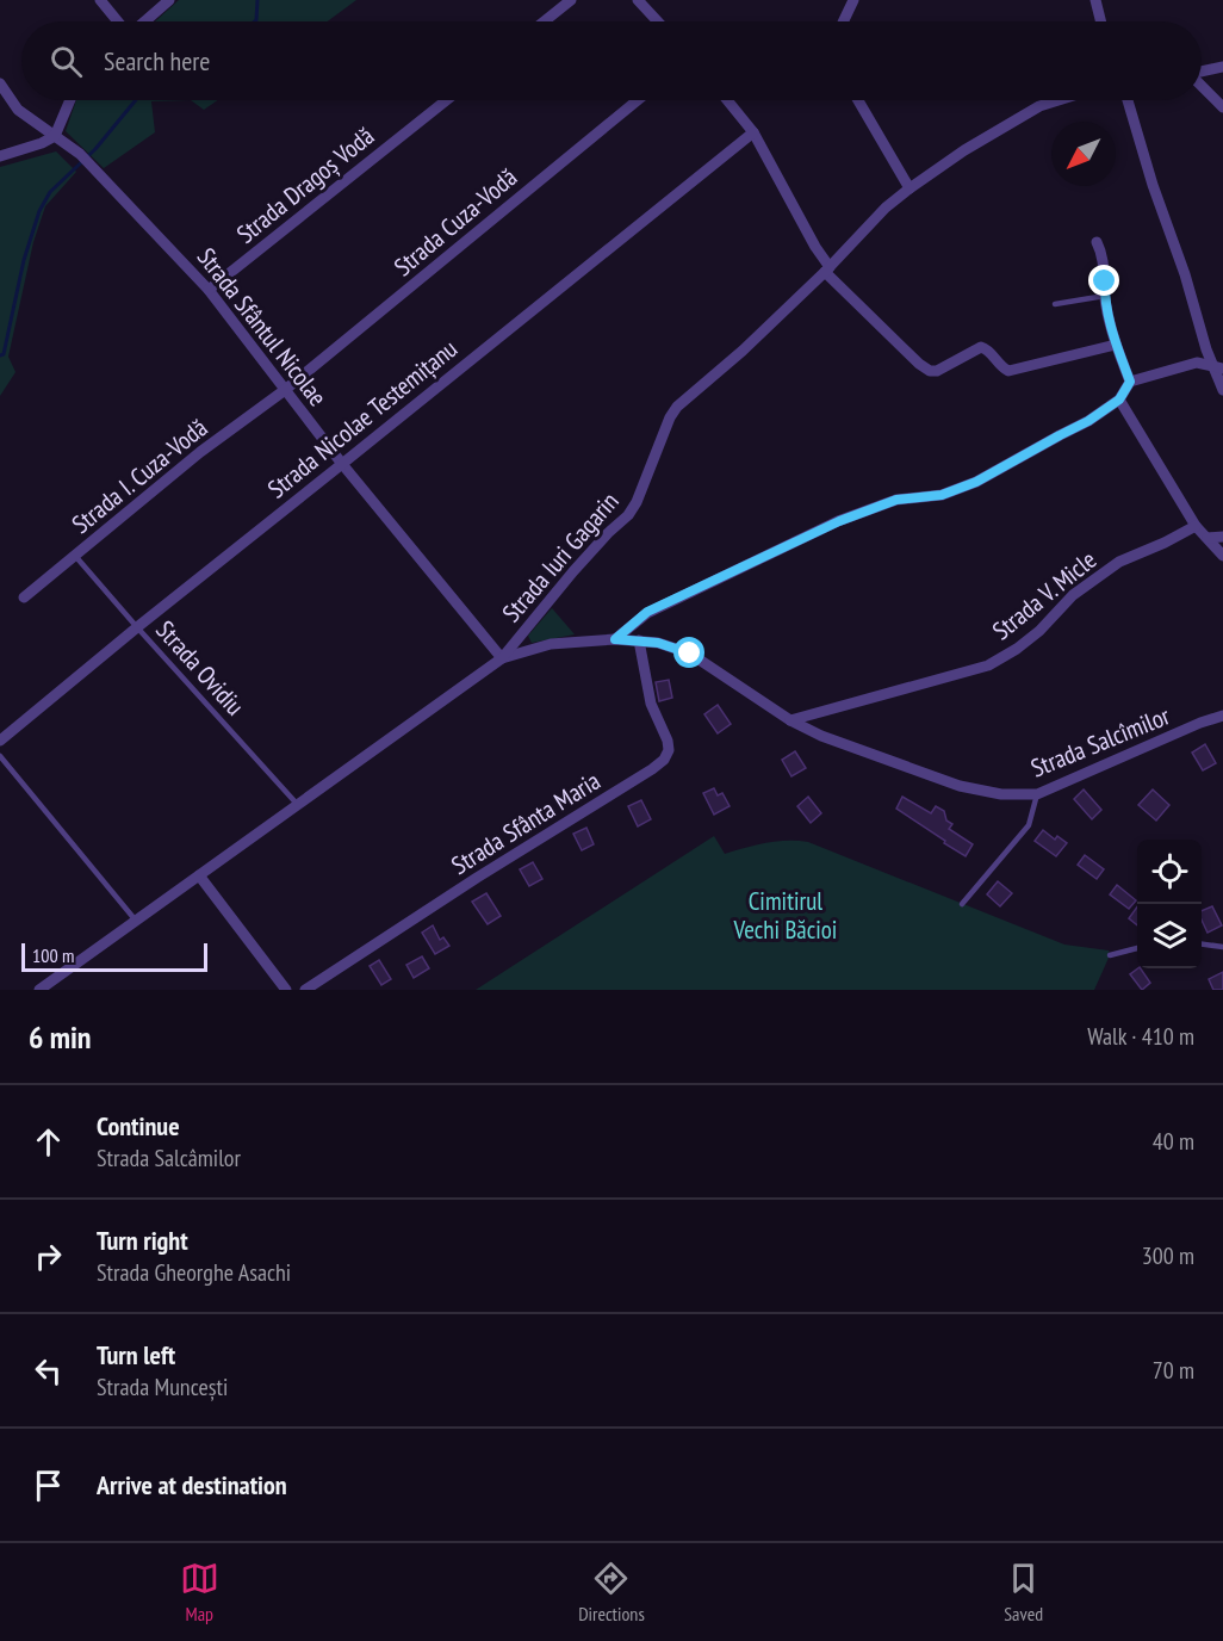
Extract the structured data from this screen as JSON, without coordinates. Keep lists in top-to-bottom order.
{
  "streets": {
    "street": [
      "Strada Dragoș Vodă",
      "Strada Cuza-Vodă",
      "Strada Sfântul Nicolae",
      "Strada Nicolae Testemițanu",
      "Strada I. Cuza-Vodă",
      "Strada Iuri Gagarin",
      "Strada V. Micle",
      "Strada Salcîmilor",
      "Strada Sfânta Maria"
    ],
    "lane": ["Strada Ovidiu"]
  },
  "crossings": [
    ["Strada Dragoș Vodă", "Strada Sfântul Nicolae"],
    ["Strada Cuza-Vodă", "Strada Sfântul Nicolae"],
    ["Strada Cuza-Vodă", "Strada I. Cuza-Vodă"],
    ["Strada Sfântul Nicolae", "Strada Nicolae Testemițanu"],
    ["Strada Sfântul Nicolae", "Strada I. Cuza-Vodă"],
    ["Strada Sfântul Nicolae", "Strada Iuri Gagarin"],
    ["Strada Sfântul Nicolae", "Strada Salcîmilor"],
    ["Strada Nicolae Testemițanu", "Strada Ovidiu"],
    ["Strada I. Cuza-Vodă", "Strada Ovidiu"],
    ["Strada Iuri Gagarin", "Strada Ovidiu"],
    ["Strada Iuri Gagarin", "Strada Salcîmilor"],
    ["Strada V. Micle", "Strada Salcîmilor"],
    ["Strada Salcîmilor", "Strada Sfânta Maria"]
  ],
  "parks": ["Cimitirul Vechi Băcioi"],
  "scale_bar": "100 m",
  "north": "bottom left",
  "page": {
    "search": "Search here",
    "scale": "100 m",
    "heading": ["6 min", "Walk · 410 m"],
    "list": [
      ["Continue", "Strada Salcâmilor", "40 m"],
      ["Turn right", "Strada Gheorghe Asachi", "300 m"],
      ["Turn left", "Strada Muncești", "70 m"],
      "Arrive at destination"
    ],
    "nav": ["Map", "Directions", "Saved"]
  }
}
